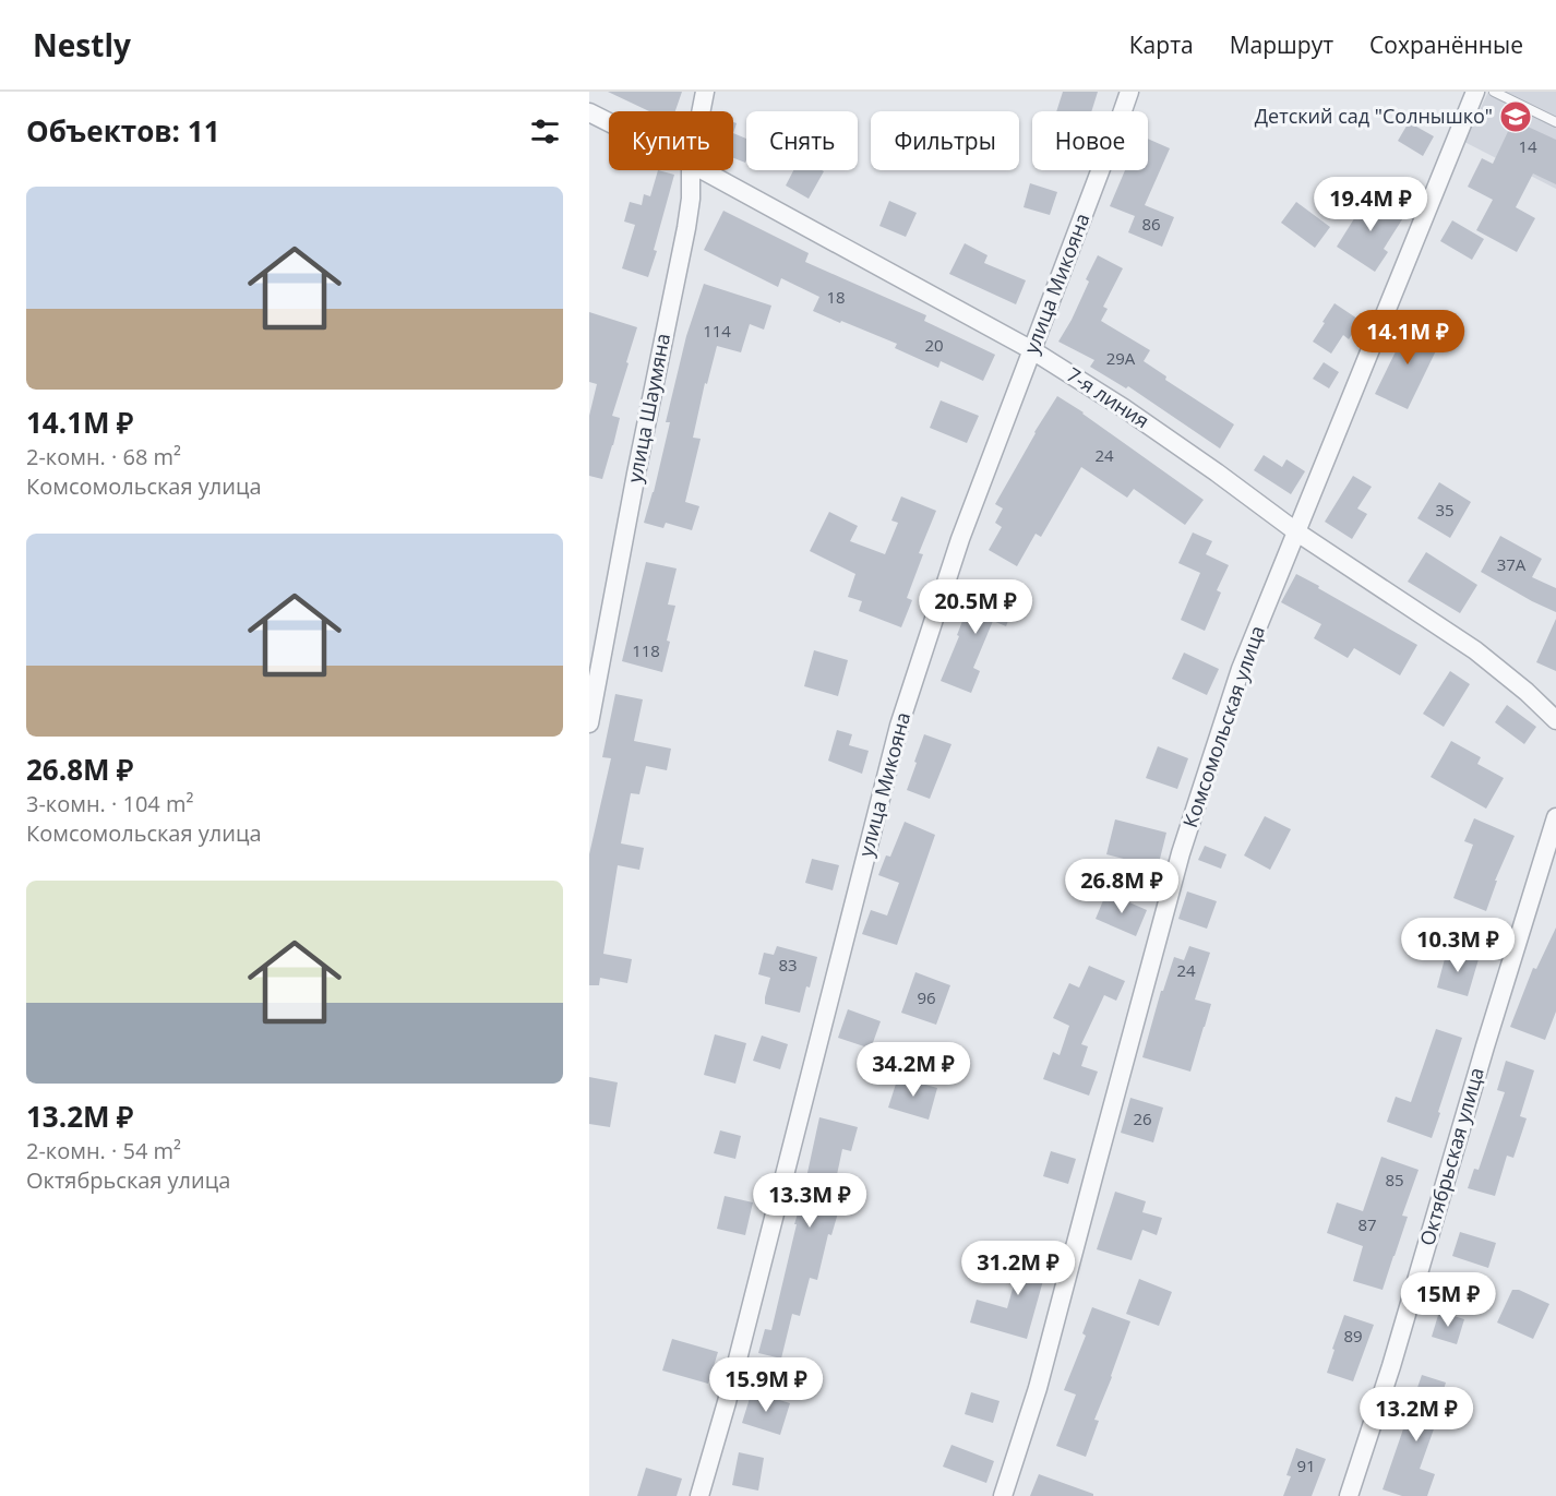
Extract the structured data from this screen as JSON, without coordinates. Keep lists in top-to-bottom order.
{
  "streets": {
    "street": [
      "улица Микояна",
      "7-я линия",
      "улица Шаумяна",
      "Комсомольская улица",
      "Октябрьская улица"
    ]
  },
  "crossings": [
    ["улица Микояна", "7-я линия"],
    ["7-я линия", "Комсомольская улица"]
  ],
  "places": {
    "school or university": ["Детский сад \"Солнышко\""]
  },
  "house_numbers": [
    "14",
    "86",
    "18",
    "114",
    "20",
    "29А",
    "24",
    "35",
    "37А",
    "118",
    "83",
    "24",
    "96",
    "26",
    "85",
    "87",
    "89",
    "91"
  ],
  "page": {
    "header": "Nestly",
    "nav": ["Карта", "Маршрут", "Сохранённые"],
    "heading": "Объектов: 11",
    "chip": [
      "Купить",
      "Снять",
      "Фильтры",
      "Новое"
    ],
    "list": [
      {
        "name": "14.1M ₽",
        "note": "2-комн. · 68 m² · Комсомольская улица"
      },
      {
        "name": "26.8M ₽",
        "note": "3-комн. · 104 m² · Комсомольская улица"
      },
      {
        "name": "13.2M ₽",
        "note": "2-комн. · 54 m² · Октябрьская улица"
      }
    ],
    "price": [
      "19.4M ₽",
      "14.1M ₽",
      "20.5M ₽",
      "26.8M ₽",
      "10.3M ₽",
      "34.2M ₽",
      "13.3M ₽",
      "31.2M ₽",
      "15M ₽",
      "15.9M ₽",
      "13.2M ₽"
    ]
  }
}
